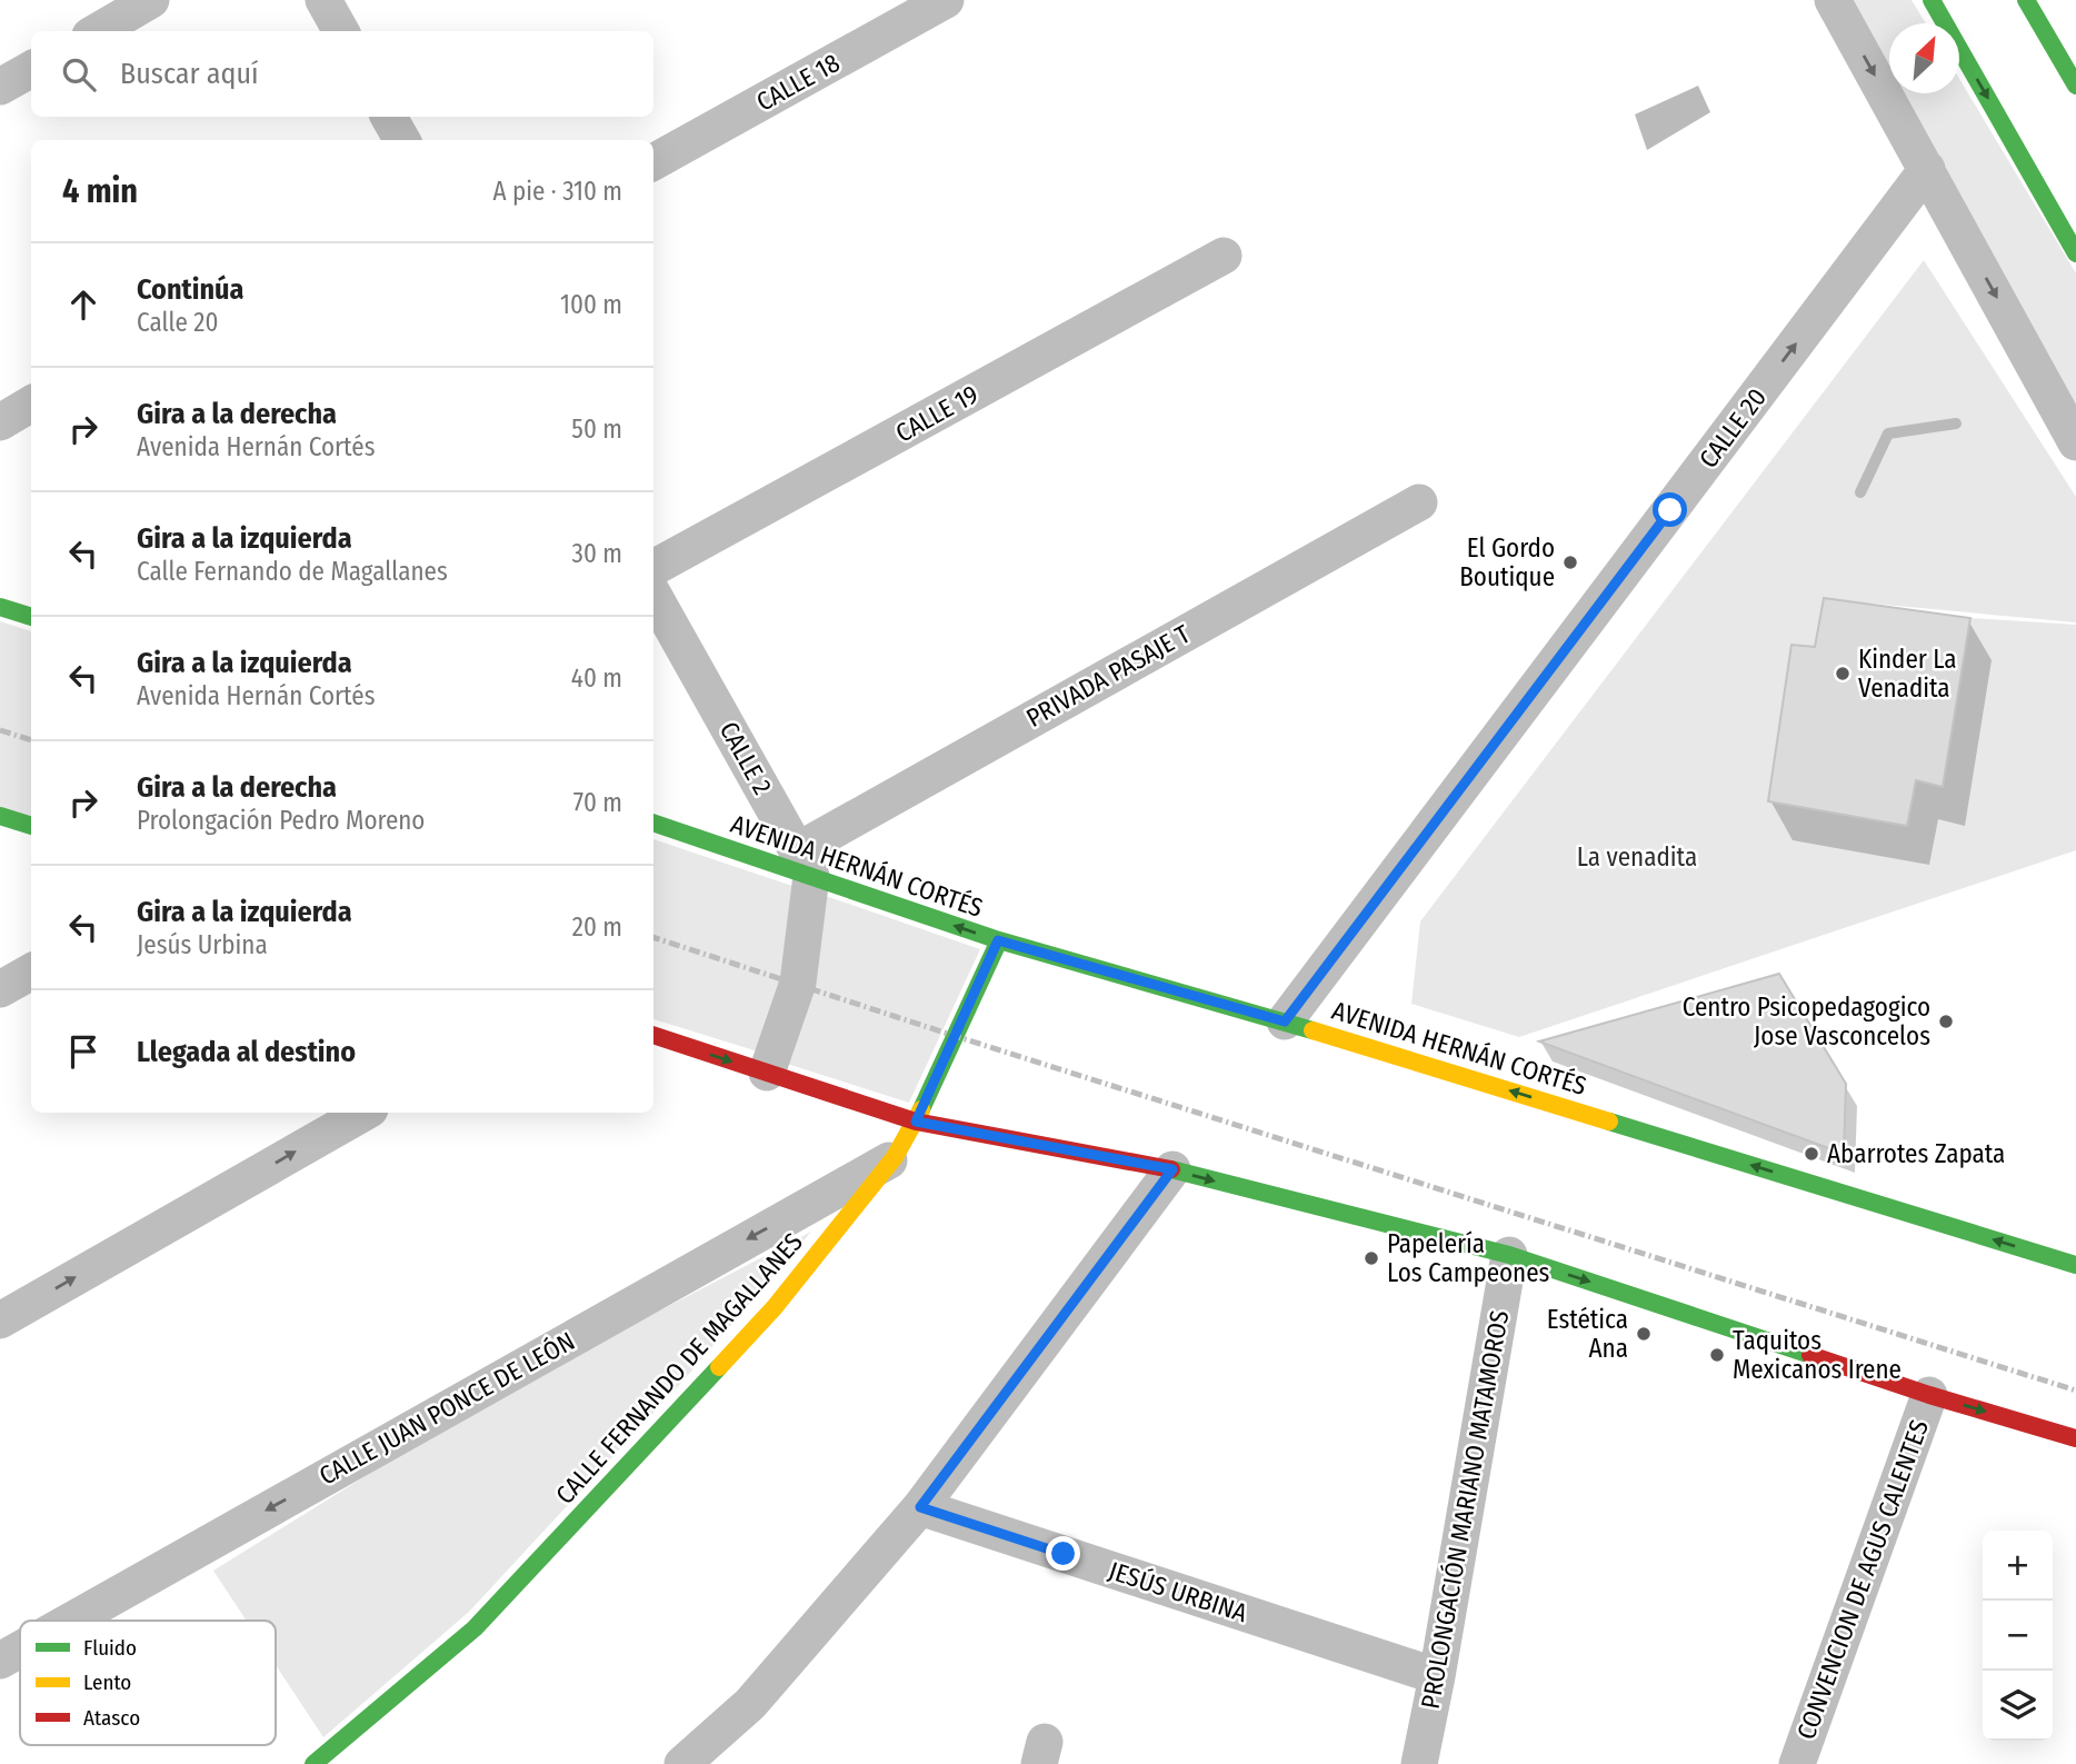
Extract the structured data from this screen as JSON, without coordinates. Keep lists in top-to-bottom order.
{
  "streets": {
    "main road": ["AVENIDA HERNÁN CORTÉS", "CALLE FERNANDO DE MAGALLANES"],
    "street": [
      "CALLE 18",
      "CALLE 19",
      "CALLE 20",
      "PRIVADA PASAJE T",
      "CALLE 2",
      "CALLE JUAN PONCE DE LEÓN",
      "PROLONGACIÓN MARIANO MATAMOROS",
      "CONVENCION DE AGUS CALENTES",
      "JESÚS URBINA"
    ]
  },
  "crossings": [
    ["CALLE 20", "AVENIDA HERNÁN CORTÉS"],
    ["PRIVADA PASAJE T", "CALLE 2"],
    ["PRIVADA PASAJE T", "AVENIDA HERNÁN CORTÉS"],
    ["CALLE 2", "AVENIDA HERNÁN CORTÉS"],
    ["AVENIDA HERNÁN CORTÉS", "CALLE FERNANDO DE MAGALLANES"],
    ["CALLE FERNANDO DE MAGALLANES", "CALLE JUAN PONCE DE LEÓN"],
    ["PROLONGACIÓN MARIANO MATAMOROS", "JESÚS URBINA"]
  ],
  "one_way": ["CALLE 20", "AVENIDA HERNÁN CORTÉS"],
  "parks": ["La venadita"],
  "places": [
    "El Gordo Boutique",
    "Kinder La Venadita",
    "Centro Psicopedagogico Jose Vasconcelos",
    "Abarrotes Zapata",
    "Papelería Los Campeones",
    "Estética Ana",
    "Taquitos Mexicanos Irene"
  ],
  "legend": ["Fluido", "Lento", "Atasco"],
  "north": "top right",
  "page": {
    "search": "Buscar aquí",
    "heading": ["4 min", "A pie · 310 m"],
    "list": [
      ["Continúa", "Calle 20", "100 m"],
      ["Gira a la derecha", "Avenida Hernán Cortés", "50 m"],
      ["Gira a la izquierda", "Calle Fernando de Magallanes", "30 m"],
      ["Gira a la izquierda", "Avenida Hernán Cortés", "40 m"],
      ["Gira a la derecha", "Prolongación Pedro Moreno", "70 m"],
      ["Gira a la izquierda", "Jesús Urbina", "20 m"],
      "Llegada al destino"
    ],
    "map_buttons": ["+", "−"]
  }
}
